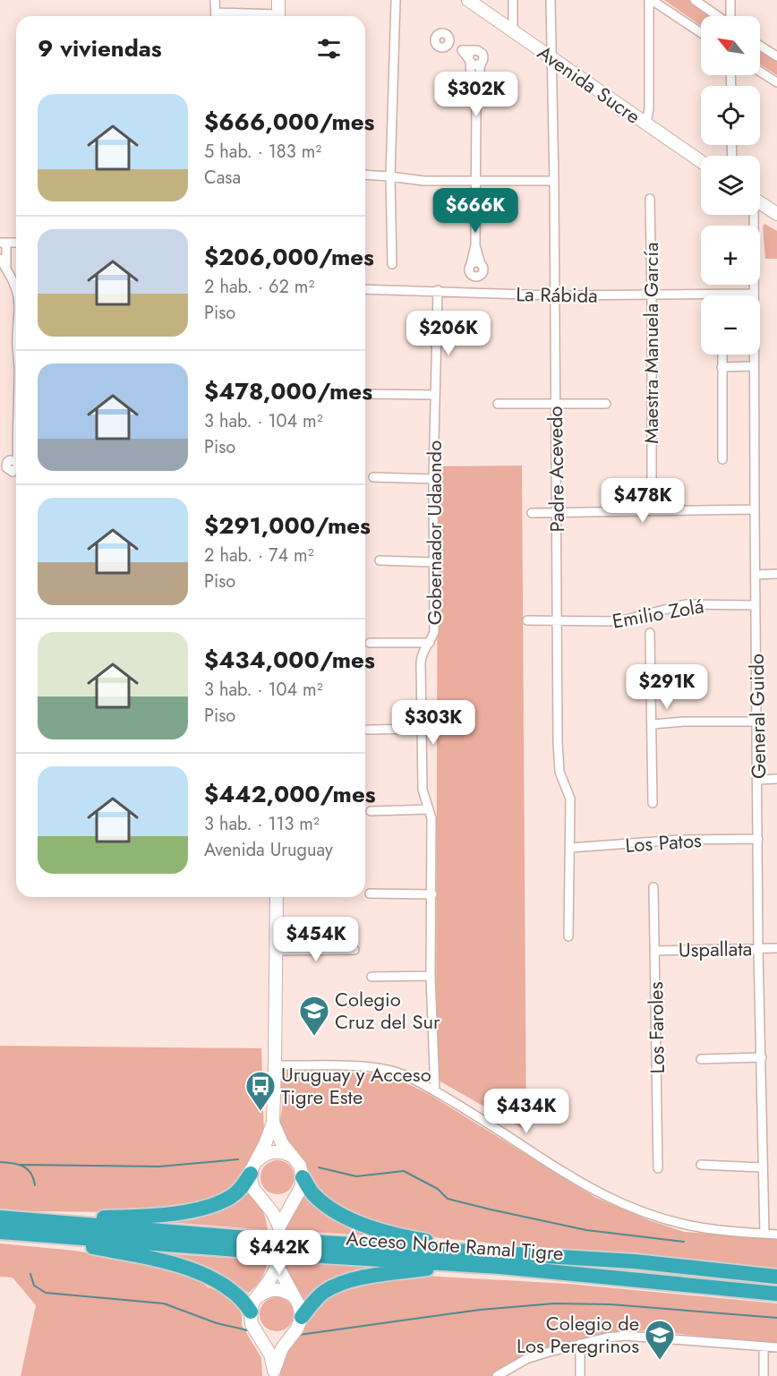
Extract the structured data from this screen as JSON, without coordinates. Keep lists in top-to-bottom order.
{
  "streets": {
    "highway": ["Acceso Norte Ramal Tigre"],
    "main road": ["Avenida Sucre"],
    "street": [
      "La Rábida",
      "Maestra Manuela García",
      "Padre Acevedo",
      "Gobernador Udaondo",
      "Emilio Zolá",
      "General Guido",
      "Los Patos",
      "Uspallata",
      "Los Faroles"
    ]
  },
  "crossings": [
    ["Avenida Sucre", "Padre Acevedo"],
    ["La Rábida", "Maestra Manuela García"],
    ["La Rábida", "Padre Acevedo"],
    ["La Rábida", "Gobernador Udaondo"],
    ["La Rábida", "General Guido"],
    ["Padre Acevedo", "Emilio Zolá"],
    ["Padre Acevedo", "Los Patos"],
    ["Emilio Zolá", "General Guido"],
    ["General Guido", "Los Patos"],
    ["General Guido", "Uspallata"],
    ["Uspallata", "Los Faroles"]
  ],
  "places": {
    "school or university": ["Colegio Cruz del Sur", "Colegio de Los Peregrinos"],
    "bus stop": ["Uruguay y Acceso Tigre Este"]
  },
  "north": "top left",
  "page": {
    "map_buttons": ["+", "−"],
    "heading": "9 viviendas",
    "price": [
      "$302K",
      "$666K",
      "$206K",
      "$478K",
      "$291K",
      "$303K",
      "$454K",
      "$434K",
      "$442K"
    ],
    "list": [
      {
        "name": "$666,000/mes",
        "note": "5 hab. · 183 m² · Casa"
      },
      {
        "name": "$206,000/mes",
        "note": "2 hab. · 62 m² · Piso"
      },
      {
        "name": "$478,000/mes",
        "note": "3 hab. · 104 m² · Piso"
      },
      {
        "name": "$291,000/mes",
        "note": "2 hab. · 74 m² · Piso"
      },
      {
        "name": "$434,000/mes",
        "note": "3 hab. · 104 m² · Piso"
      },
      {
        "name": "$442,000/mes",
        "note": "3 hab. · 113 m² · Avenida Uruguay"
      }
    ]
  }
}
